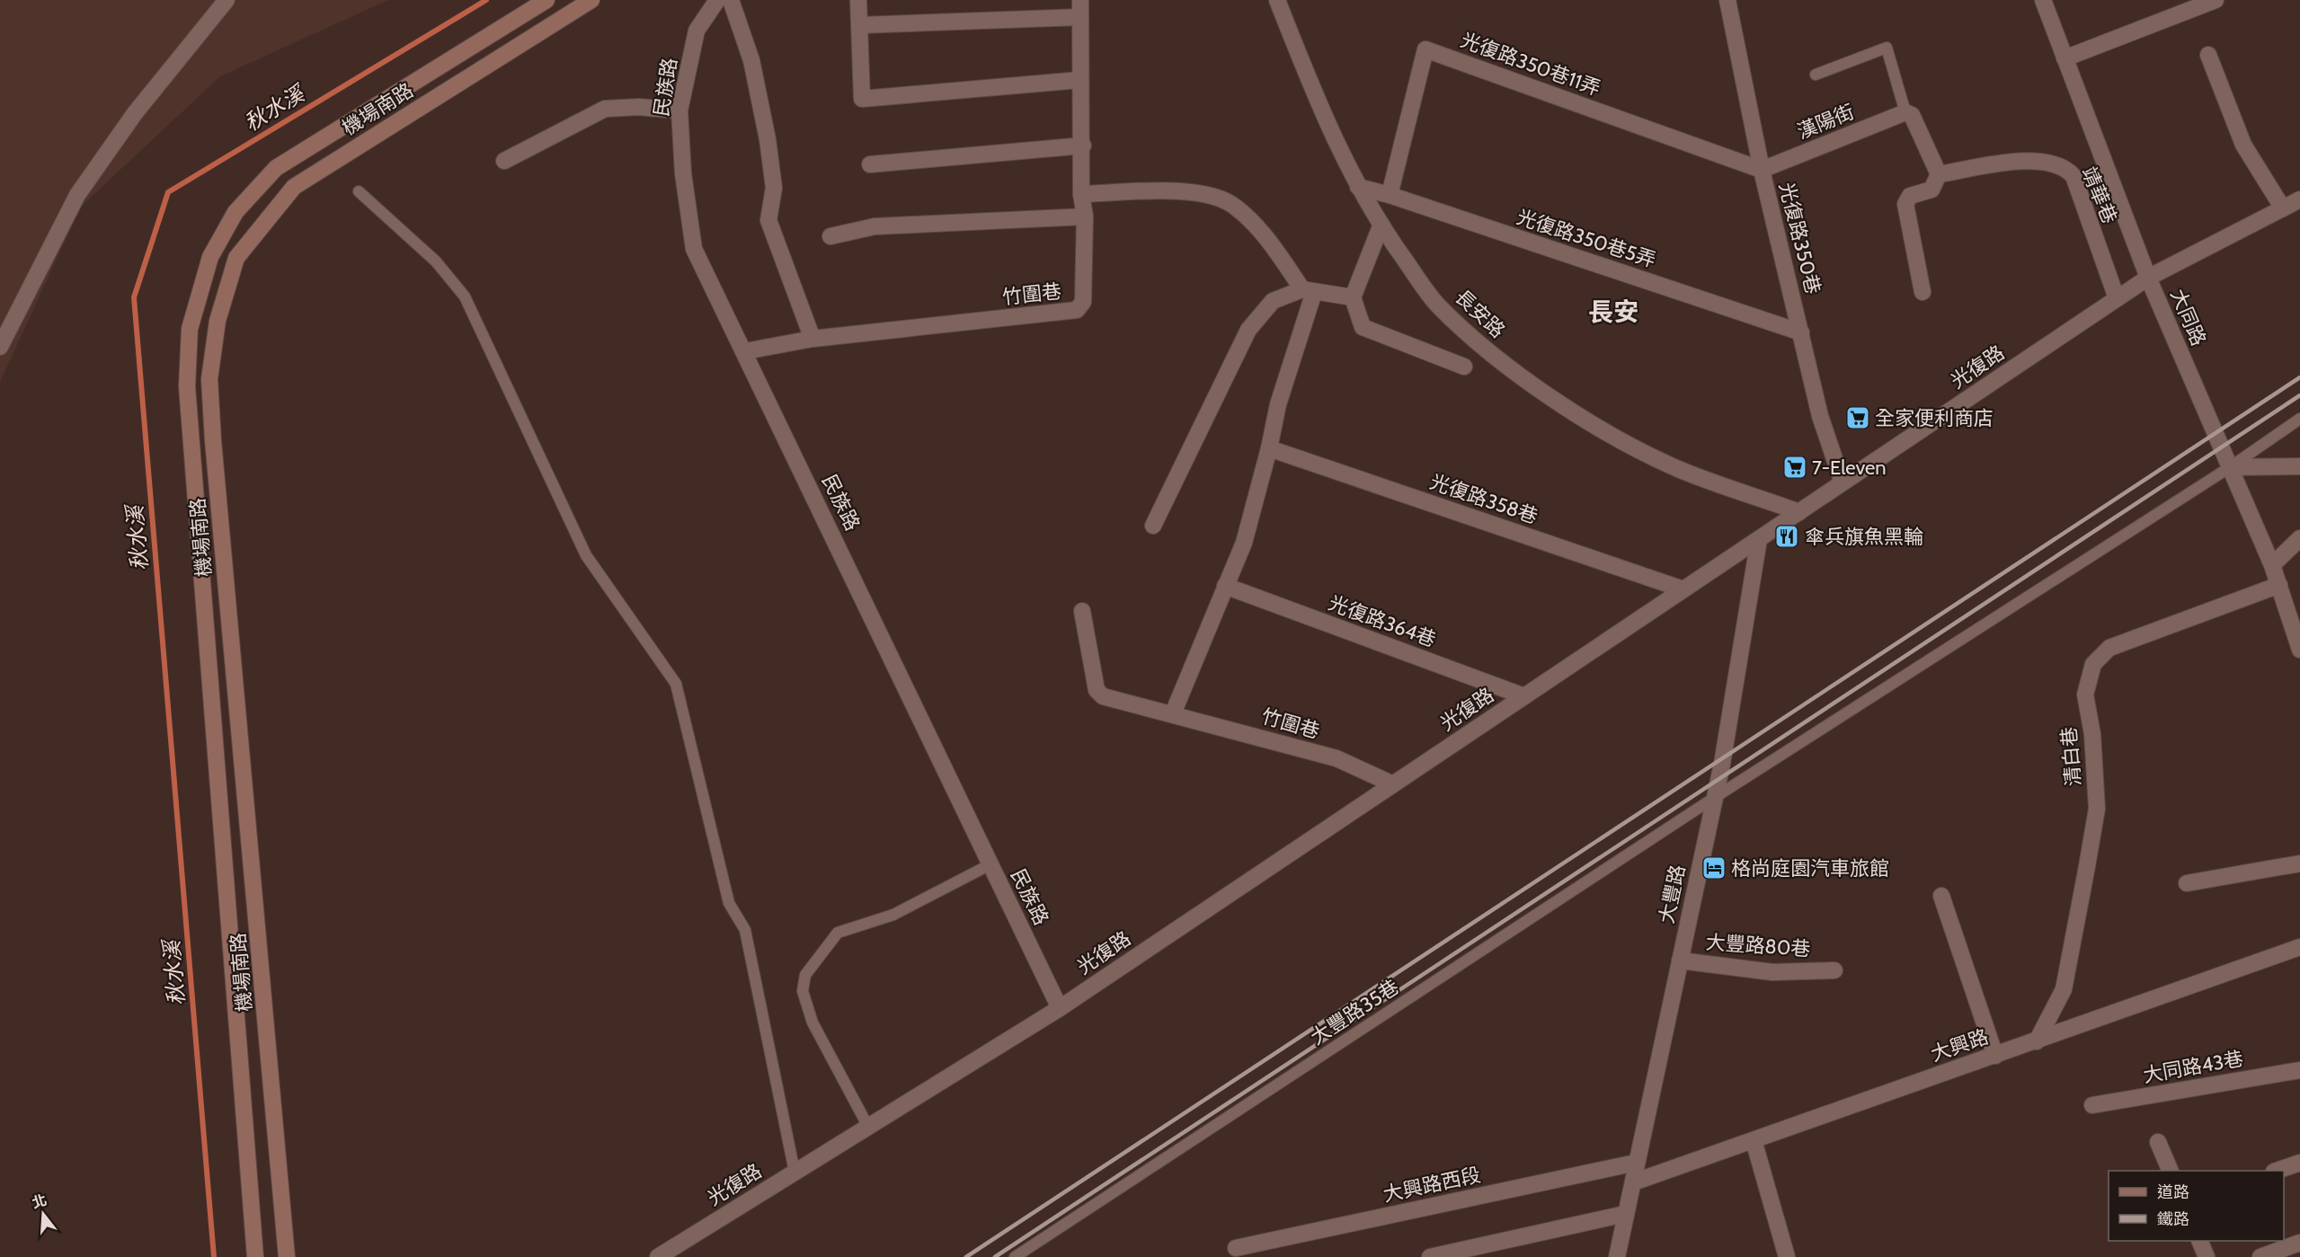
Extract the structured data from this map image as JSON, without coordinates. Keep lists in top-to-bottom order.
{
  "streets": {
    "street": [
      "光復路350巷11弄",
      "民族路",
      "機場南路",
      "漢陽街",
      "靖華巷",
      "光復路350巷5弄",
      "光復路350巷",
      "竹圍巷",
      "長安路",
      "大同路",
      "光復路",
      "光復路358巷",
      "光復路364巷",
      "清白巷",
      "大豐路",
      "大豐路80巷",
      "大興路",
      "大同路43巷",
      "大興路西段"
    ],
    "lane": ["大豐路35巷"]
  },
  "crossings": [
    ["光復路350巷11弄", "漢陽街"],
    ["光復路350巷11弄", "光復路350巷5弄"],
    ["光復路350巷11弄", "光復路350巷"],
    ["民族路", "竹圍巷"],
    ["民族路", "光復路"],
    ["漢陽街", "光復路350巷"],
    ["靖華巷", "光復路"],
    ["光復路350巷5弄", "光復路350巷"],
    ["光復路350巷5弄", "長安路"],
    ["光復路350巷", "光復路"],
    ["竹圍巷", "光復路"],
    ["長安路", "光復路"],
    ["大同路", "光復路"],
    ["大同路", "清白巷"],
    ["大同路", "大豐路35巷"],
    ["光復路", "光復路358巷"],
    ["光復路", "光復路364巷"],
    ["光復路", "大豐路"],
    ["清白巷", "大興路"],
    ["大豐路", "大豐路80巷"],
    ["大豐路", "大豐路35巷"],
    ["大豐路", "大興路"],
    ["大豐路", "大興路西段"]
  ],
  "districts": ["長安"],
  "water": ["秋水溪"],
  "places": {
    "supermarket": ["全家便利商店", "7-Eleven"],
    "restaurant": ["傘兵旗魚黑輪"],
    "hotel": ["格尚庭園汽車旅館"]
  },
  "legend": ["道路", "鐵路"],
  "north": "top"
}
